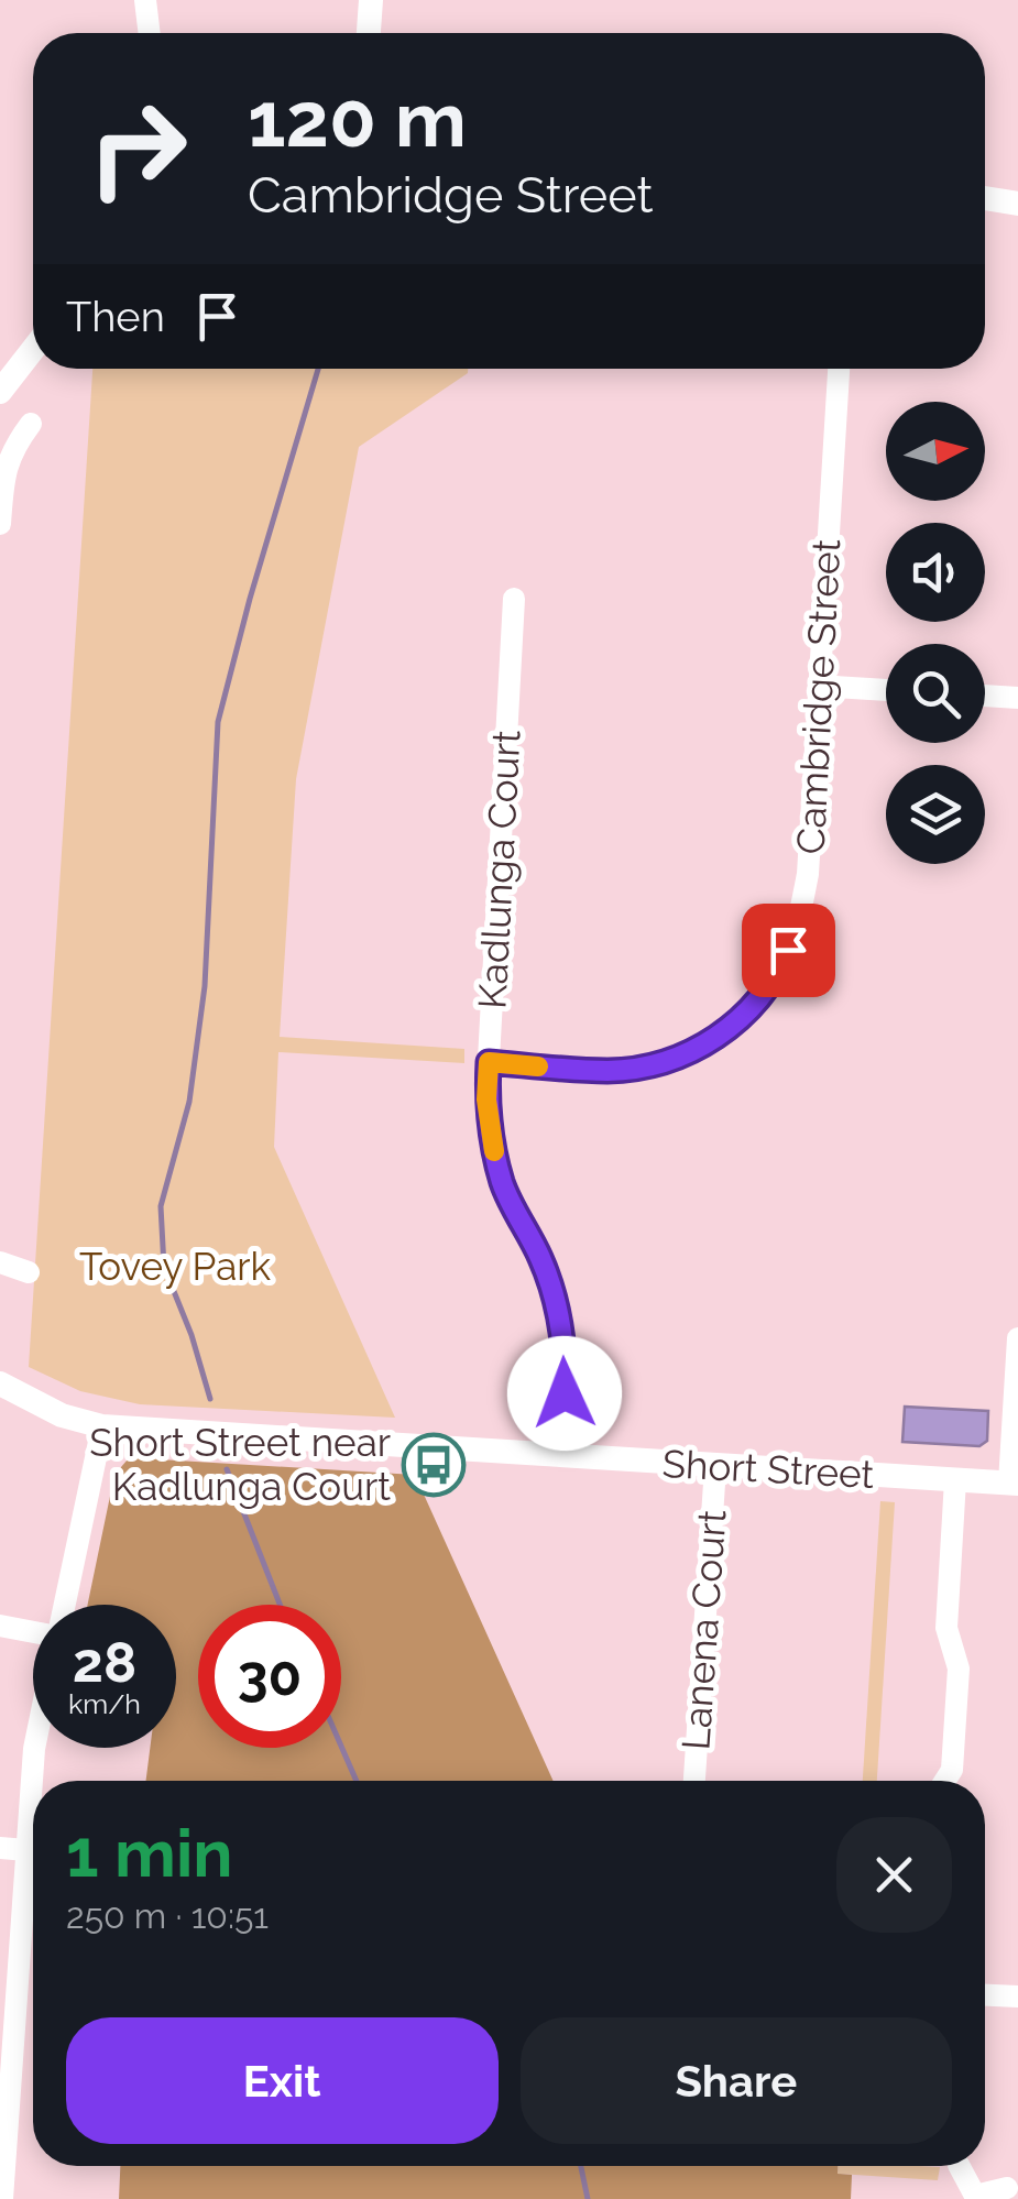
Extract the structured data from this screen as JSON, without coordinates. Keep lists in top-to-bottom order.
{
  "streets": {
    "street": [
      "Cambridge Street",
      "Kadlunga Court",
      "Short Street",
      "Lanena Court"
    ]
  },
  "crossings": [
    ["Cambridge Street", "Kadlunga Court"],
    ["Kadlunga Court", "Short Street"],
    ["Short Street", "Lanena Court"]
  ],
  "parks": ["Tovey Park"],
  "places": {
    "bus stop": ["Short Street near Kadlunga Court"]
  },
  "north": "right",
  "page": {
    "turn": ["120 m", "Cambridge Street"],
    "then": "Then",
    "speed": "28 km/h",
    "limit": "30",
    "heading": ["1 min", "250 m · 10:51"],
    "buttons": ["Exit", "Share"]
  }
}
